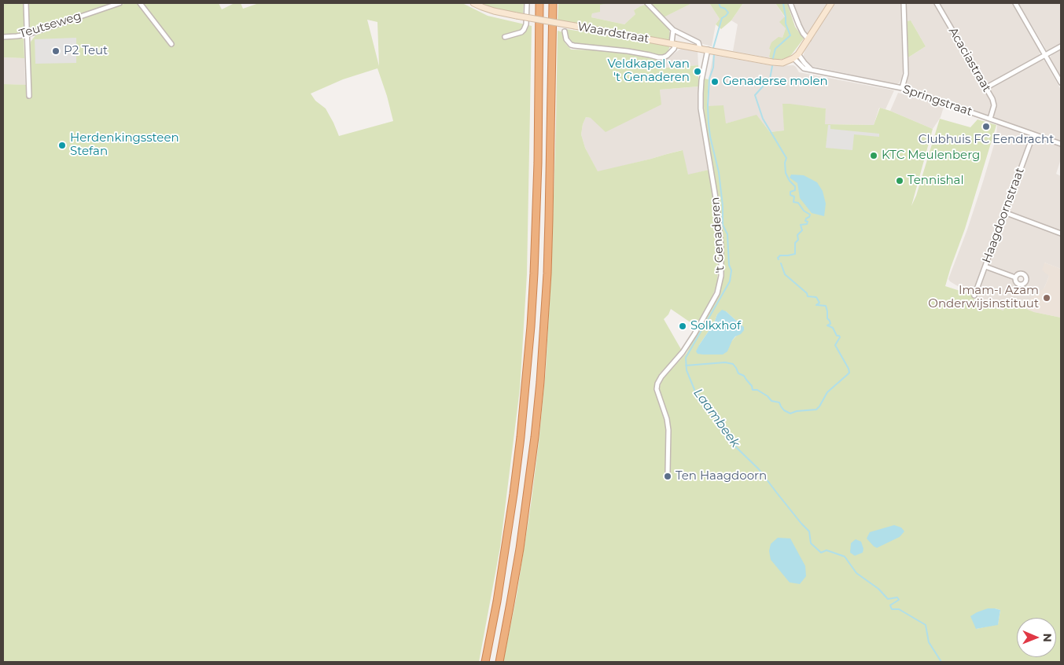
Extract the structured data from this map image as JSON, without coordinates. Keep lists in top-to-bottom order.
{
  "streets": {
    "street": [
      "Teutseweg",
      "Waardstraat",
      "Acaciastraat",
      "Springstraat",
      "Haagdoornstraat",
      "'t Genaderen"
    ]
  },
  "crossings": [
    ["Acaciastraat", "Springstraat"],
    ["Springstraat", "Haagdoornstraat"]
  ],
  "water": ["Laambeek"],
  "places": [
    "P2 Teut",
    "Veldkapel van 't Genaderen",
    "Genaderse molen",
    "Clubhuis FC Eendracht",
    "Herdenkingssteen Stefan",
    "KTC Meulenberg",
    "Tennishal",
    "Imam-ı Azam Onderwijsinstituut",
    "Solkxhof",
    "Ten Haagdoorn"
  ],
  "north": "right"
}
